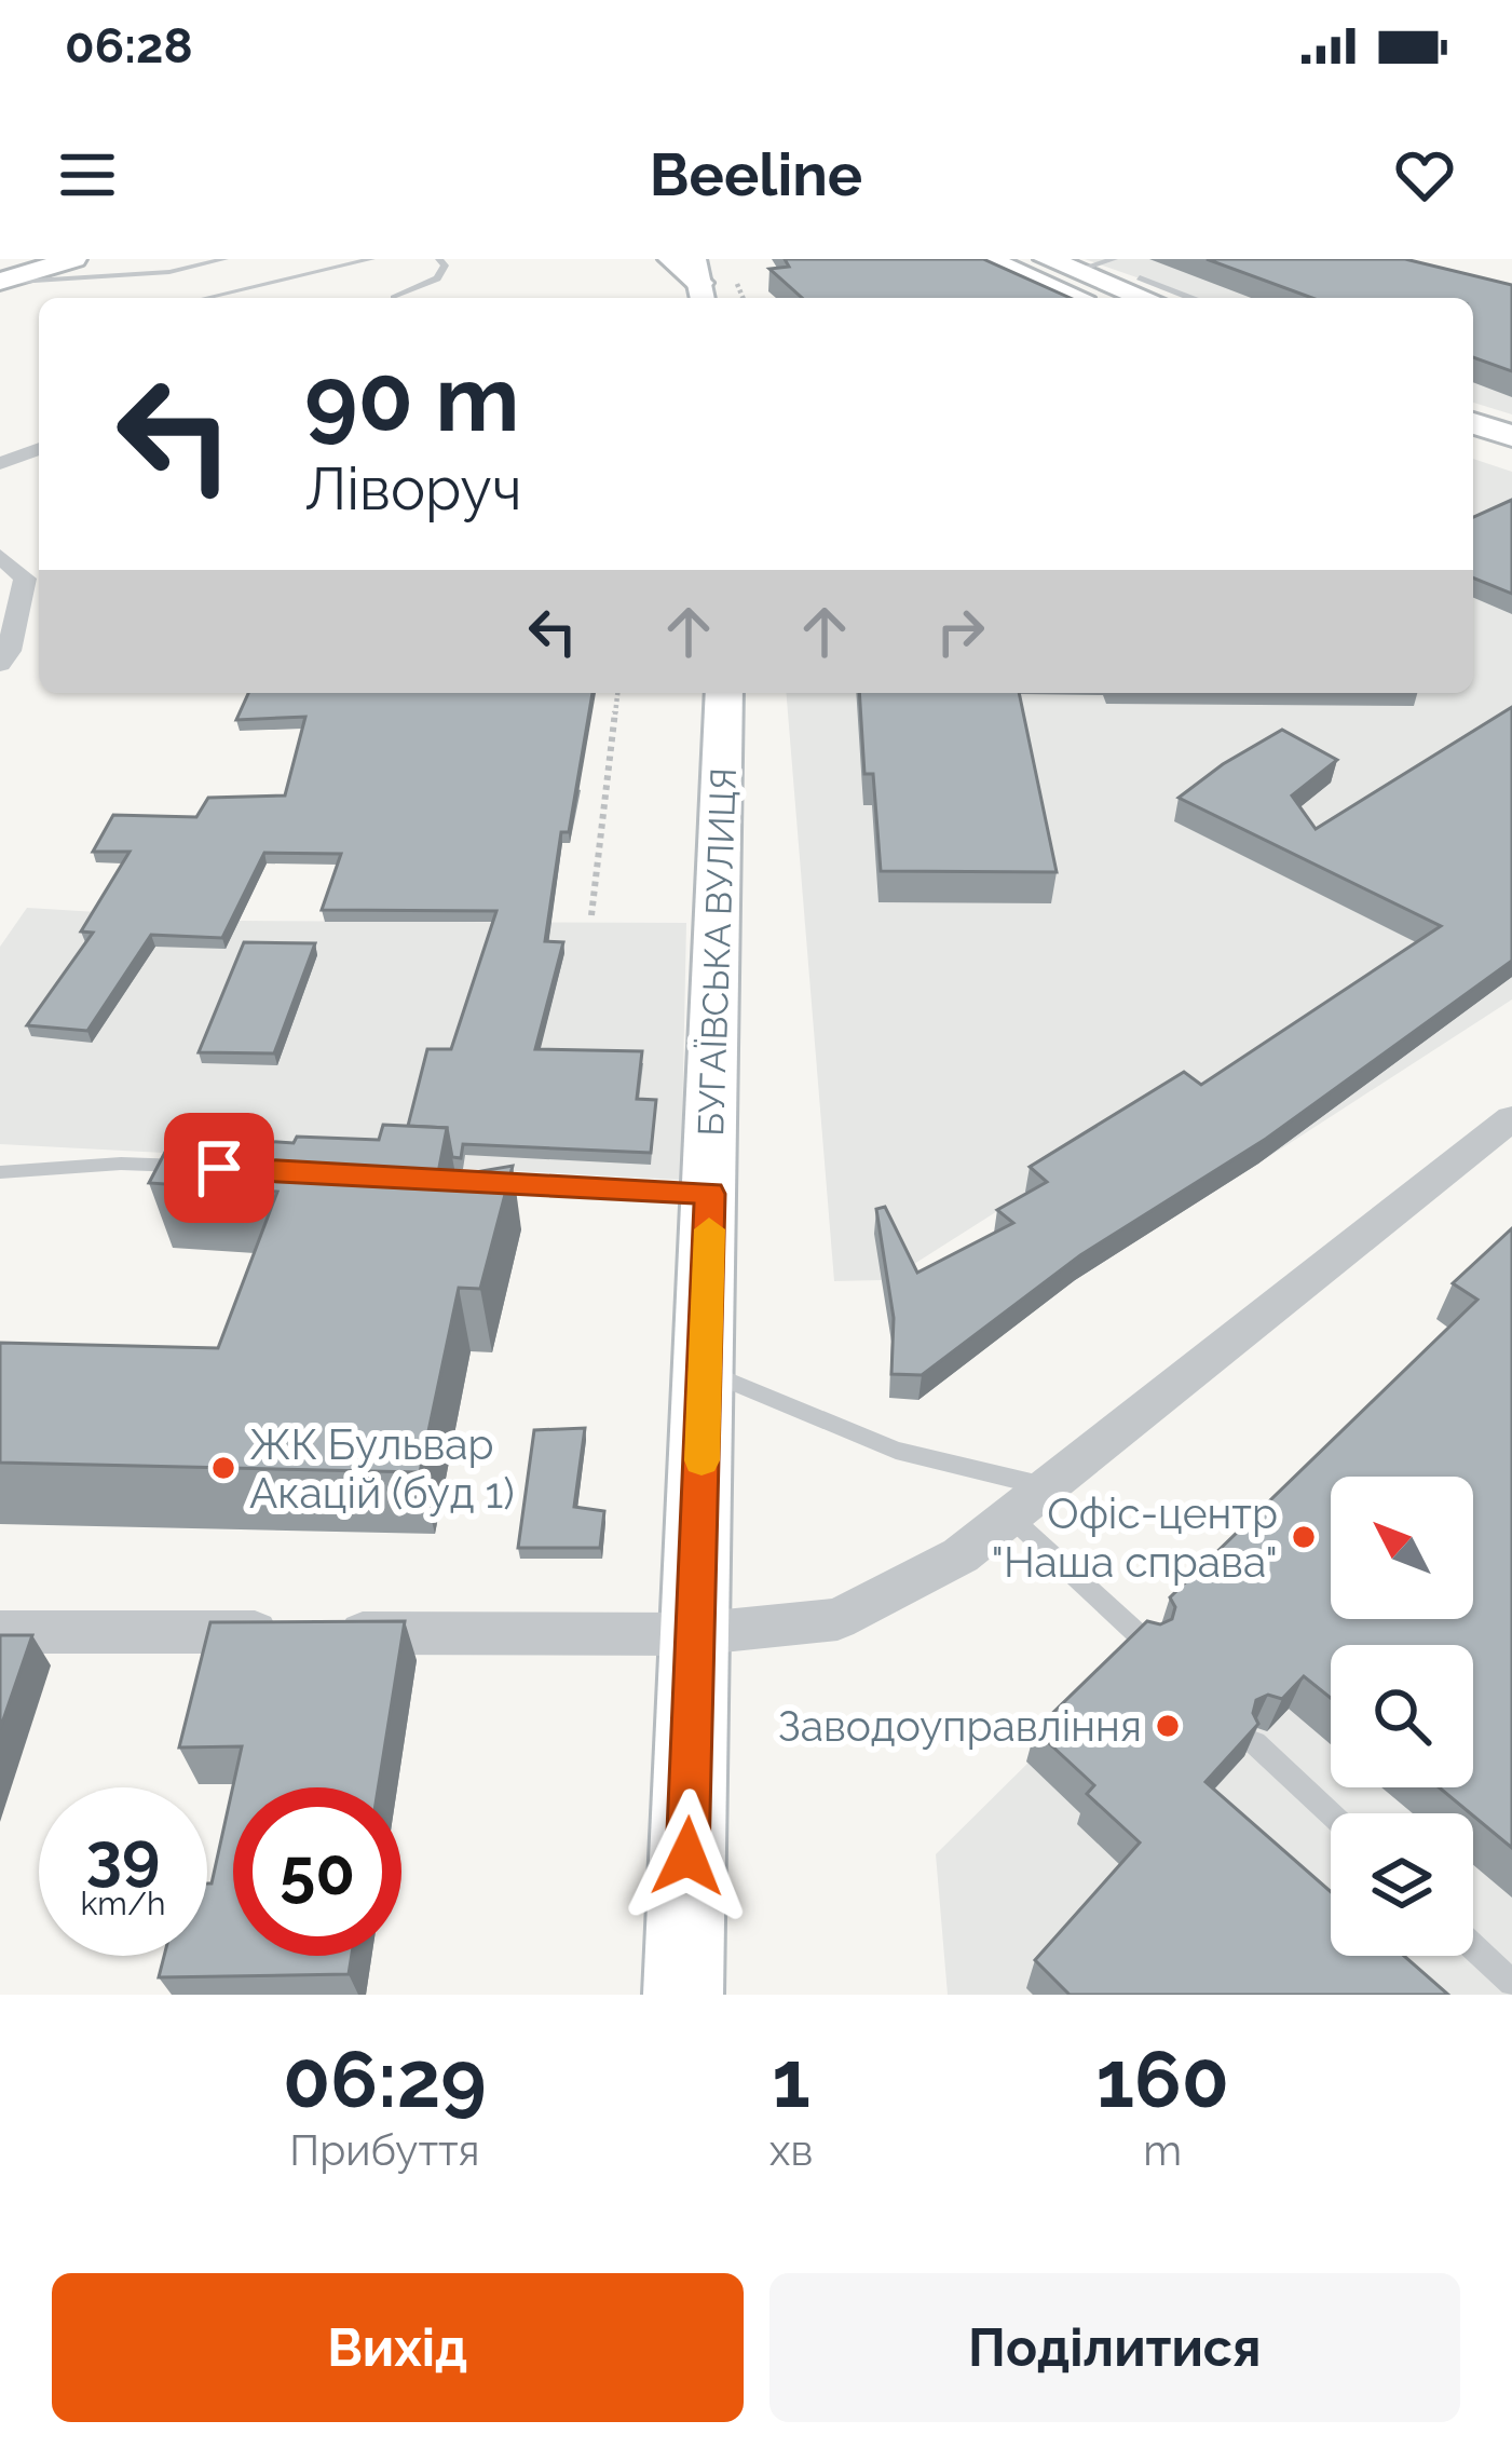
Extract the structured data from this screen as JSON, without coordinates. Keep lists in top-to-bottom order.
{
  "streets": {
    "main road": ["БУГАЇВСЬКА ВУЛИЦЯ"]
  },
  "places": ["ЖК Бульвар Акацій (буд 1)", "Офіс-центр \"Наша справа\"", "Заводоуправління"],
  "north": "top left",
  "page": {
    "status": "06:28",
    "header": "Beeline",
    "turn": ["90 m", "Ліворуч"],
    "speed": "39 km/h",
    "limit": "50",
    "eta": [
      "06:29",
      "Прибуття",
      "1",
      "хв",
      "160",
      "m"
    ],
    "buttons": ["Вихід", "Поділитися"]
  }
}
